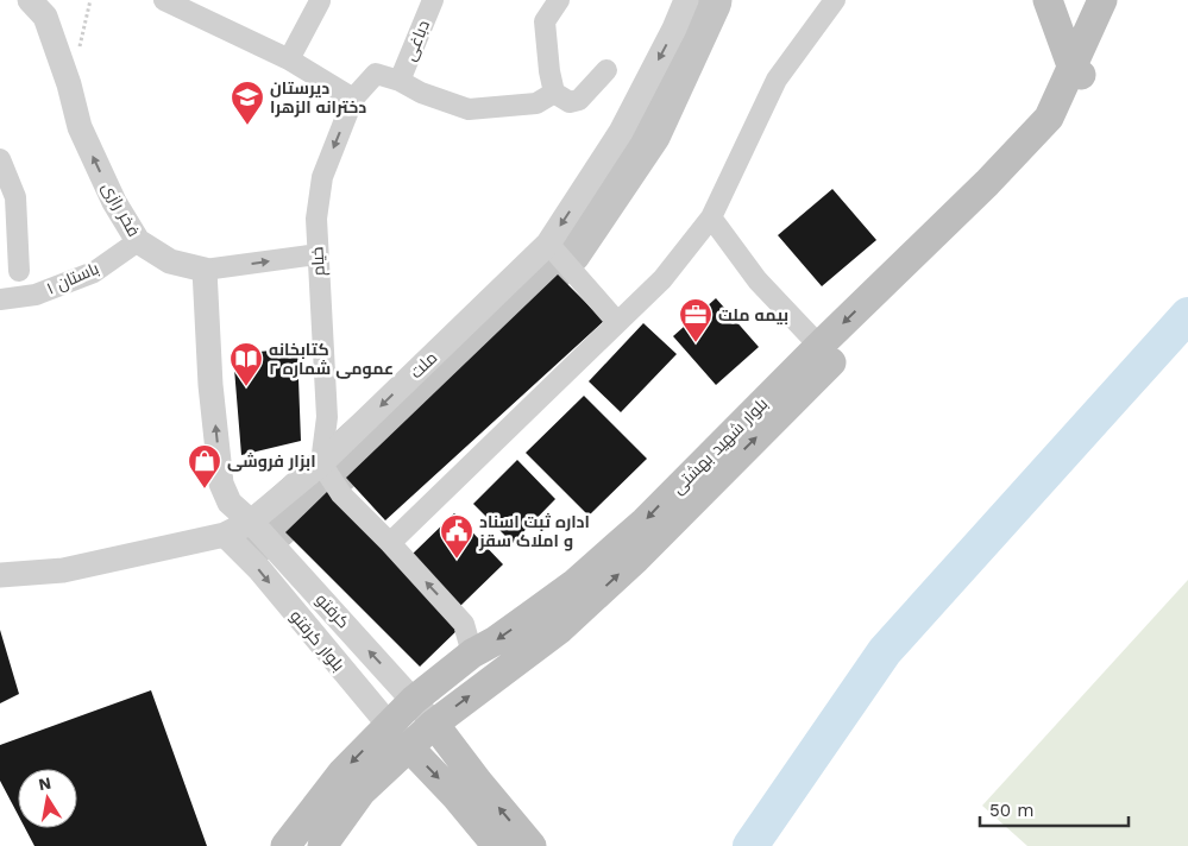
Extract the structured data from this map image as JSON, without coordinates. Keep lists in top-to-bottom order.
{
  "streets": {
    "main road": ["بلوار شهید بهشتی"],
    "street": [
      "دباغی",
      "فخر رازی",
      "خیام",
      "باستان ۱",
      "ملت",
      "کرفتو",
      "بلوار کرفتو"
    ]
  },
  "crossings": [
    ["دباغی", "خیام"],
    ["فخر رازی", "باستان ۱"],
    ["خیام", "ملت"],
    ["ملت", "کرفتو"],
    ["ملت", "بلوار کرفتو"],
    ["بلوار شهید بهشتی", "کرفتو"],
    ["بلوار شهید بهشتی", "بلوار کرفتو"]
  ],
  "one_way": ["خیام"],
  "places": {
    "school or university": ["دیرستان دخترانه الزهرا"],
    "office": ["بیمه ملت"],
    "library": ["کتابخانه عمومی شماره ۲"],
    "shop": ["ابزار فروشی"],
    "public building": ["اداره ثبت اسناد و املاک سقز"]
  },
  "scale_bar": "50 m",
  "north": "top"
}
